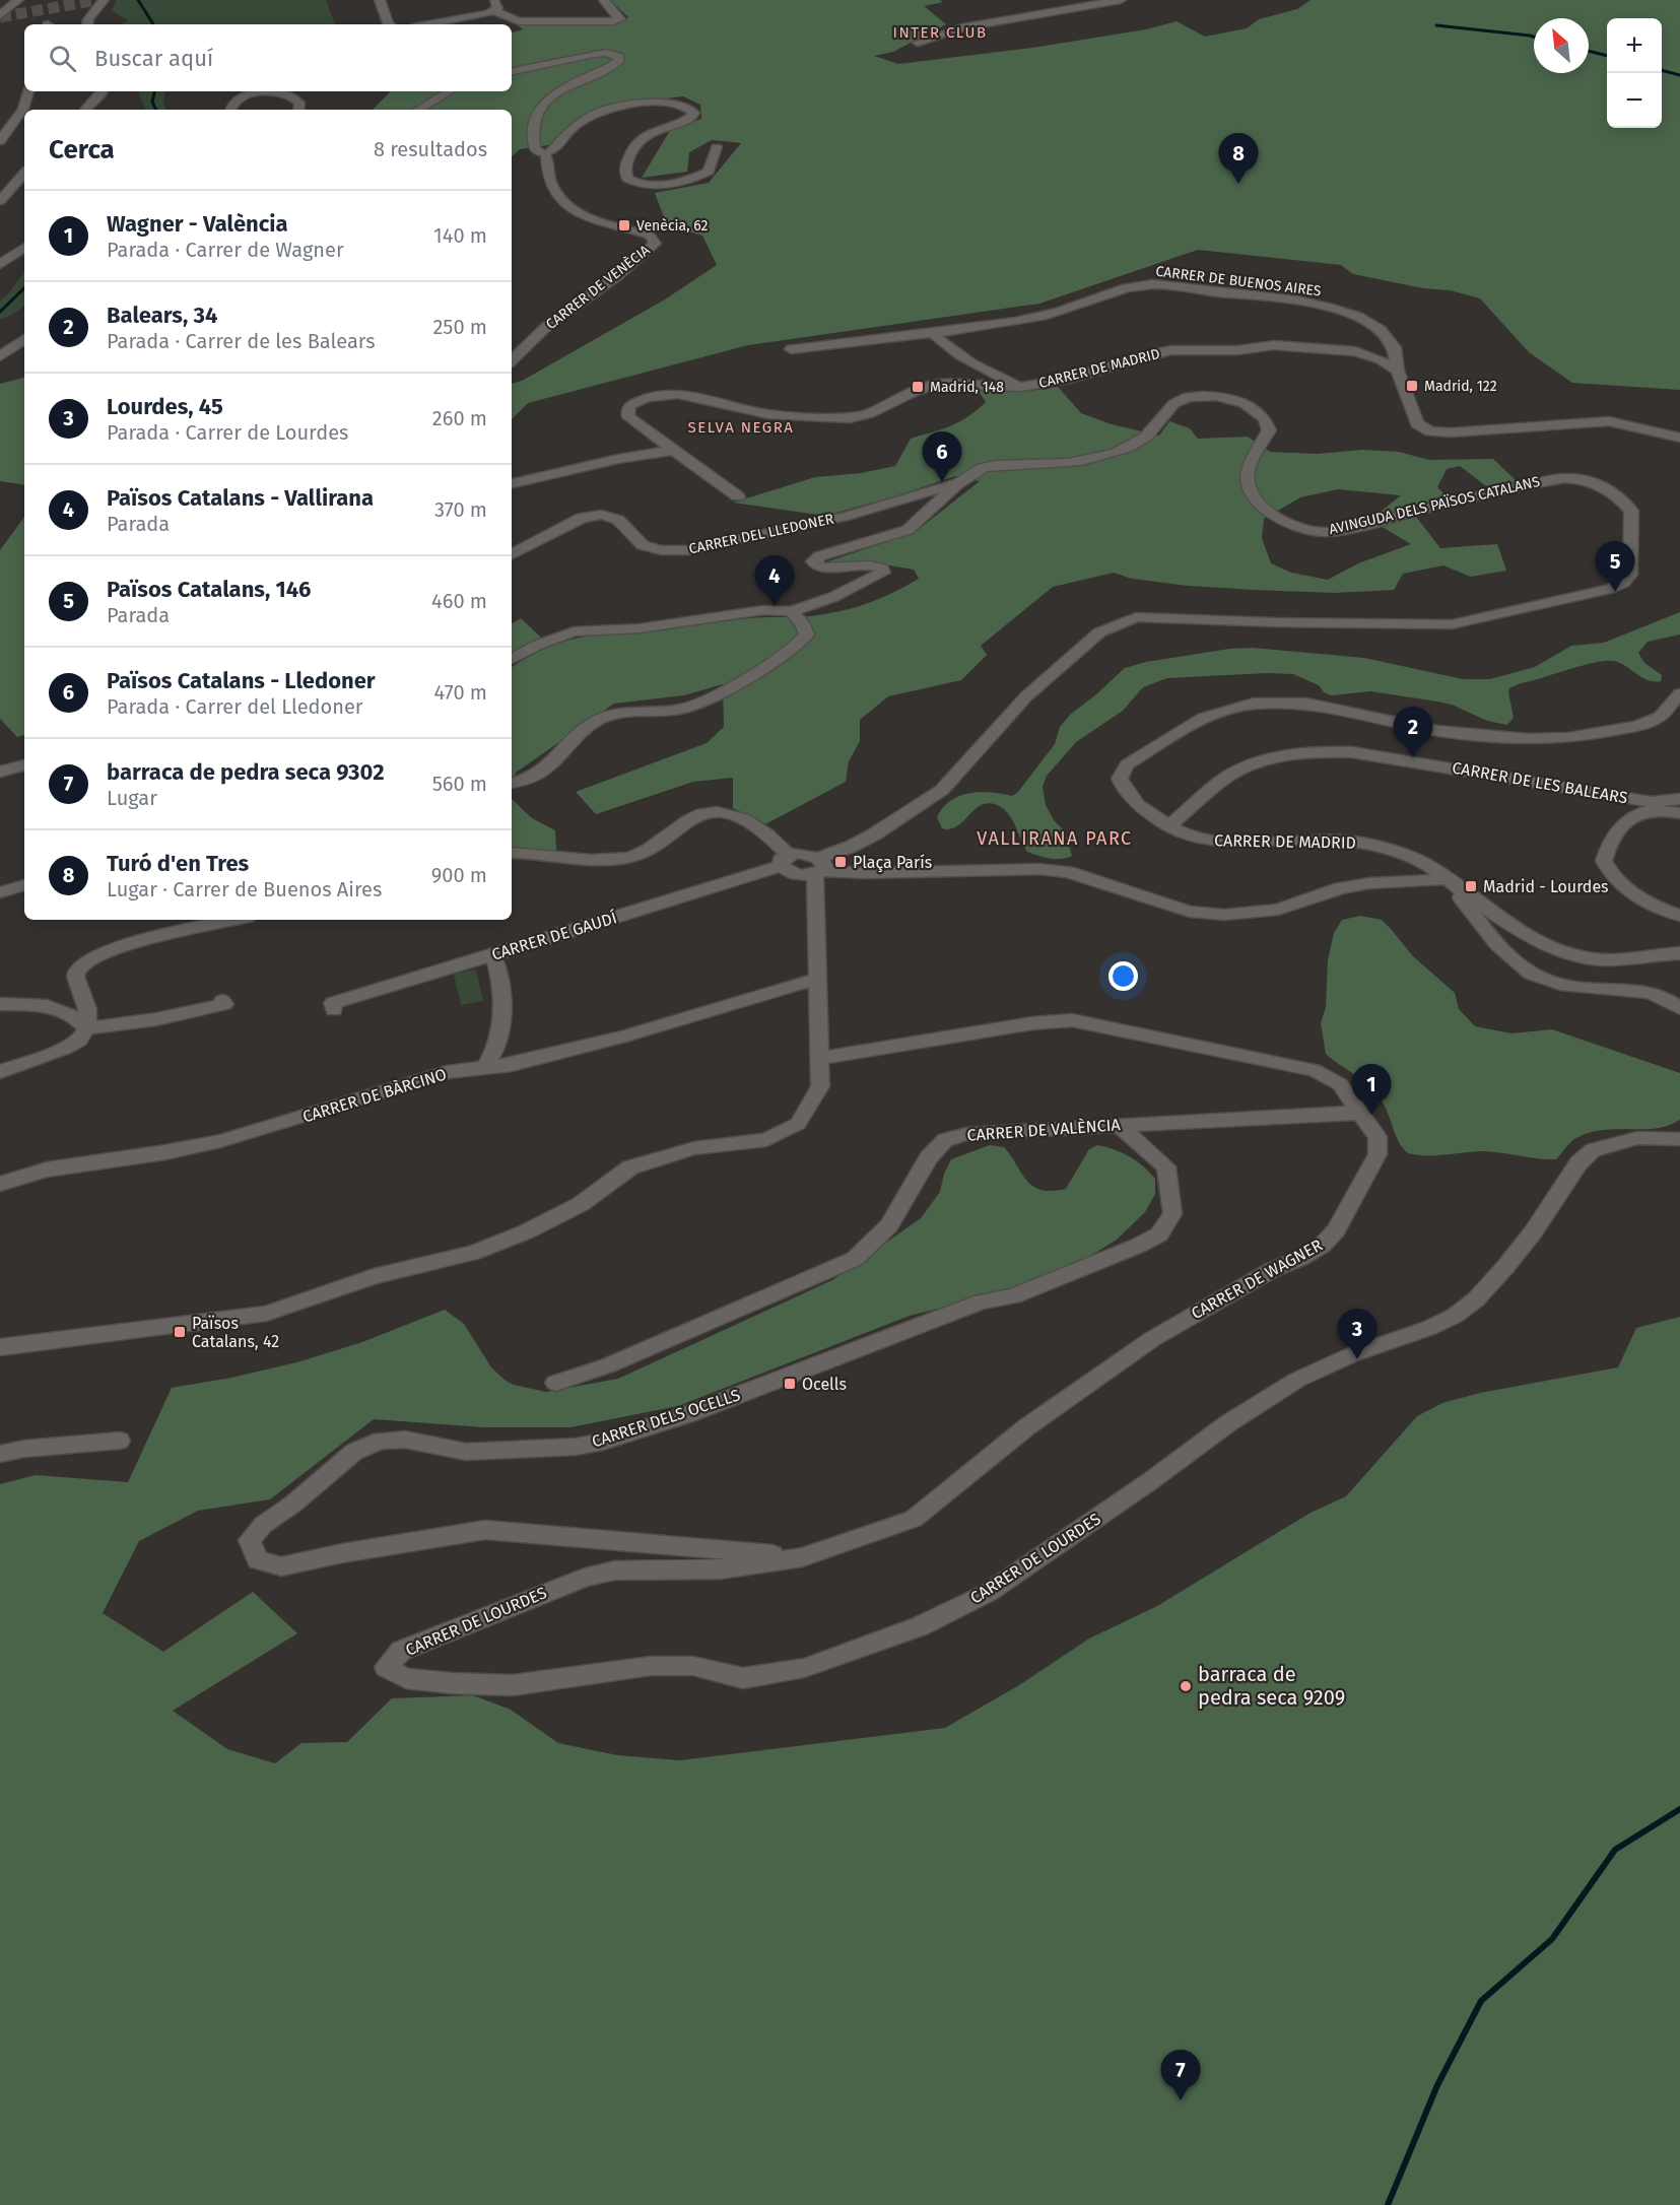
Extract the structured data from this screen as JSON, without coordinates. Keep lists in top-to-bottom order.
{
  "streets": {
    "street": [
      "CARRER DE BUENOS AIRES",
      "CARRER DE VENÈCIA",
      "CARRER DE MADRID",
      "AVINGUDA DELS PAÏSOS CATALANS",
      "CARRER DEL LLEDONER",
      "CARRER DE LES BALEARS",
      "CARRER DE GAUDÍ",
      "CARRER DE BÀRCINO",
      "CARRER DE VALÈNCIA",
      "CARRER DE WAGNER",
      "CARRER DELS OCELLS",
      "CARRER DE LOURDES"
    ]
  },
  "crossings": [
    ["CARRER DE BUENOS AIRES", "CARRER DE MADRID"],
    ["CARRER DE MADRID", "CARRER DE LES BALEARS"],
    ["AVINGUDA DELS PAÏSOS CATALANS", "CARRER DEL LLEDONER"],
    ["CARRER DE VALÈNCIA", "CARRER DE WAGNER"],
    ["CARRER DE VALÈNCIA", "CARRER DELS OCELLS"],
    ["CARRER DE WAGNER", "CARRER DELS OCELLS"],
    ["CARRER DE WAGNER", "CARRER DE LOURDES"],
    ["CARRER DELS OCELLS", "CARRER DE LOURDES"]
  ],
  "districts": ["INTER CLUB", "SELVA NEGRA", "VALLIRANA PARC"],
  "places": {
    "transit": [
      "Venècia, 62",
      "Madrid, 122",
      "Madrid, 148",
      "Plaça París",
      "Madrid - Lourdes",
      "Països Catalans, 42",
      "Ocells"
    ],
    "other": ["barraca de pedra seca 9209"]
  },
  "north": "top left",
  "page": {
    "map_buttons": ["+", "−"],
    "search": "Buscar aquí",
    "heading": ["Cerca", "8 resultados"],
    "pins": [
      "8",
      "6",
      "5",
      "4",
      "2",
      "1",
      "3",
      "7"
    ],
    "list": [
      {
        "mark": "1",
        "name": "Wagner - València",
        "note": "Parada · Carrer de Wagner",
        "value": "140 m"
      },
      {
        "mark": "2",
        "name": "Balears, 34",
        "note": "Parada · Carrer de les Balears",
        "value": "250 m"
      },
      {
        "mark": "3",
        "name": "Lourdes, 45",
        "note": "Parada · Carrer de Lourdes",
        "value": "260 m"
      },
      {
        "mark": "4",
        "name": "Països Catalans - Vallirana",
        "note": "Parada",
        "value": "370 m"
      },
      {
        "mark": "5",
        "name": "Països Catalans, 146",
        "note": "Parada",
        "value": "460 m"
      },
      {
        "mark": "6",
        "name": "Països Catalans - Lledoner",
        "note": "Parada · Carrer del Lledoner",
        "value": "470 m"
      },
      {
        "mark": "7",
        "name": "barraca de pedra seca 9302",
        "note": "Lugar",
        "value": "560 m"
      },
      {
        "mark": "8",
        "name": "Turó d'en Tres",
        "note": "Lugar · Carrer de Buenos Aires",
        "value": "900 m"
      }
    ]
  }
}
